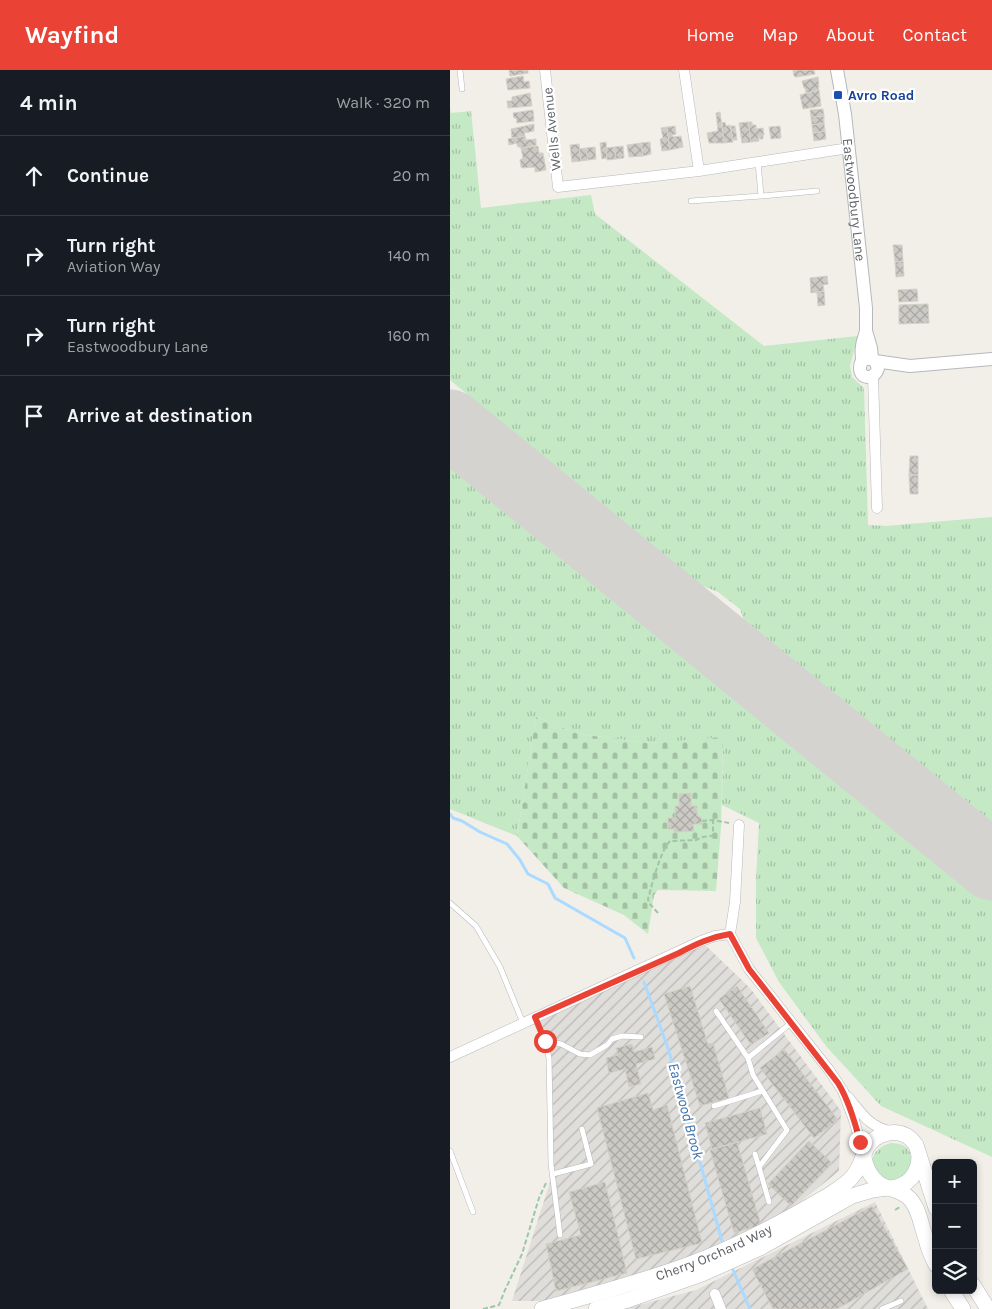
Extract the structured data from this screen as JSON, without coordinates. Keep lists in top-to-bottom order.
{
  "streets": {
    "main road": ["Cherry Orchard Way"],
    "street": ["Wells Avenue", "Eastwoodbury Lane"]
  },
  "water": ["Eastwood Brook"],
  "places": {
    "transit": ["Avro Road"]
  },
  "page": {
    "header": "Wayfind",
    "nav": [
      "Home",
      "Map",
      "About",
      "Contact"
    ],
    "heading": ["4 min", "Walk · 320 m"],
    "list": [
      ["Continue", "20 m"],
      ["Turn right", "Aviation Way", "140 m"],
      ["Turn right", "Eastwoodbury Lane", "160 m"],
      "Arrive at destination"
    ],
    "map_buttons": ["+", "−"]
  }
}
